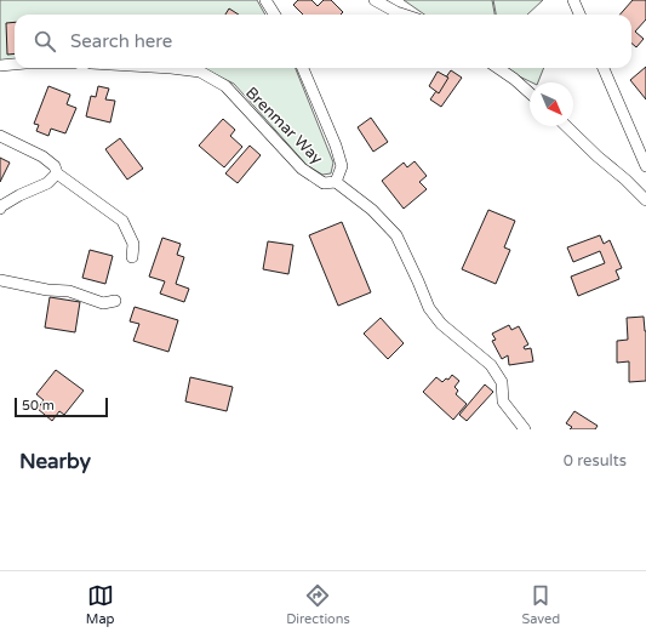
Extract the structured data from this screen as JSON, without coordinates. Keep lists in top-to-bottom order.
{
  "streets": {
    "street": ["Brenmar Way"]
  },
  "scale_bar": "50 m",
  "north": "bottom right",
  "page": {
    "search": "Search here",
    "scale": "50 m",
    "heading": ["Nearby", "0 results"],
    "nav": ["Map", "Directions", "Saved"]
  }
}
